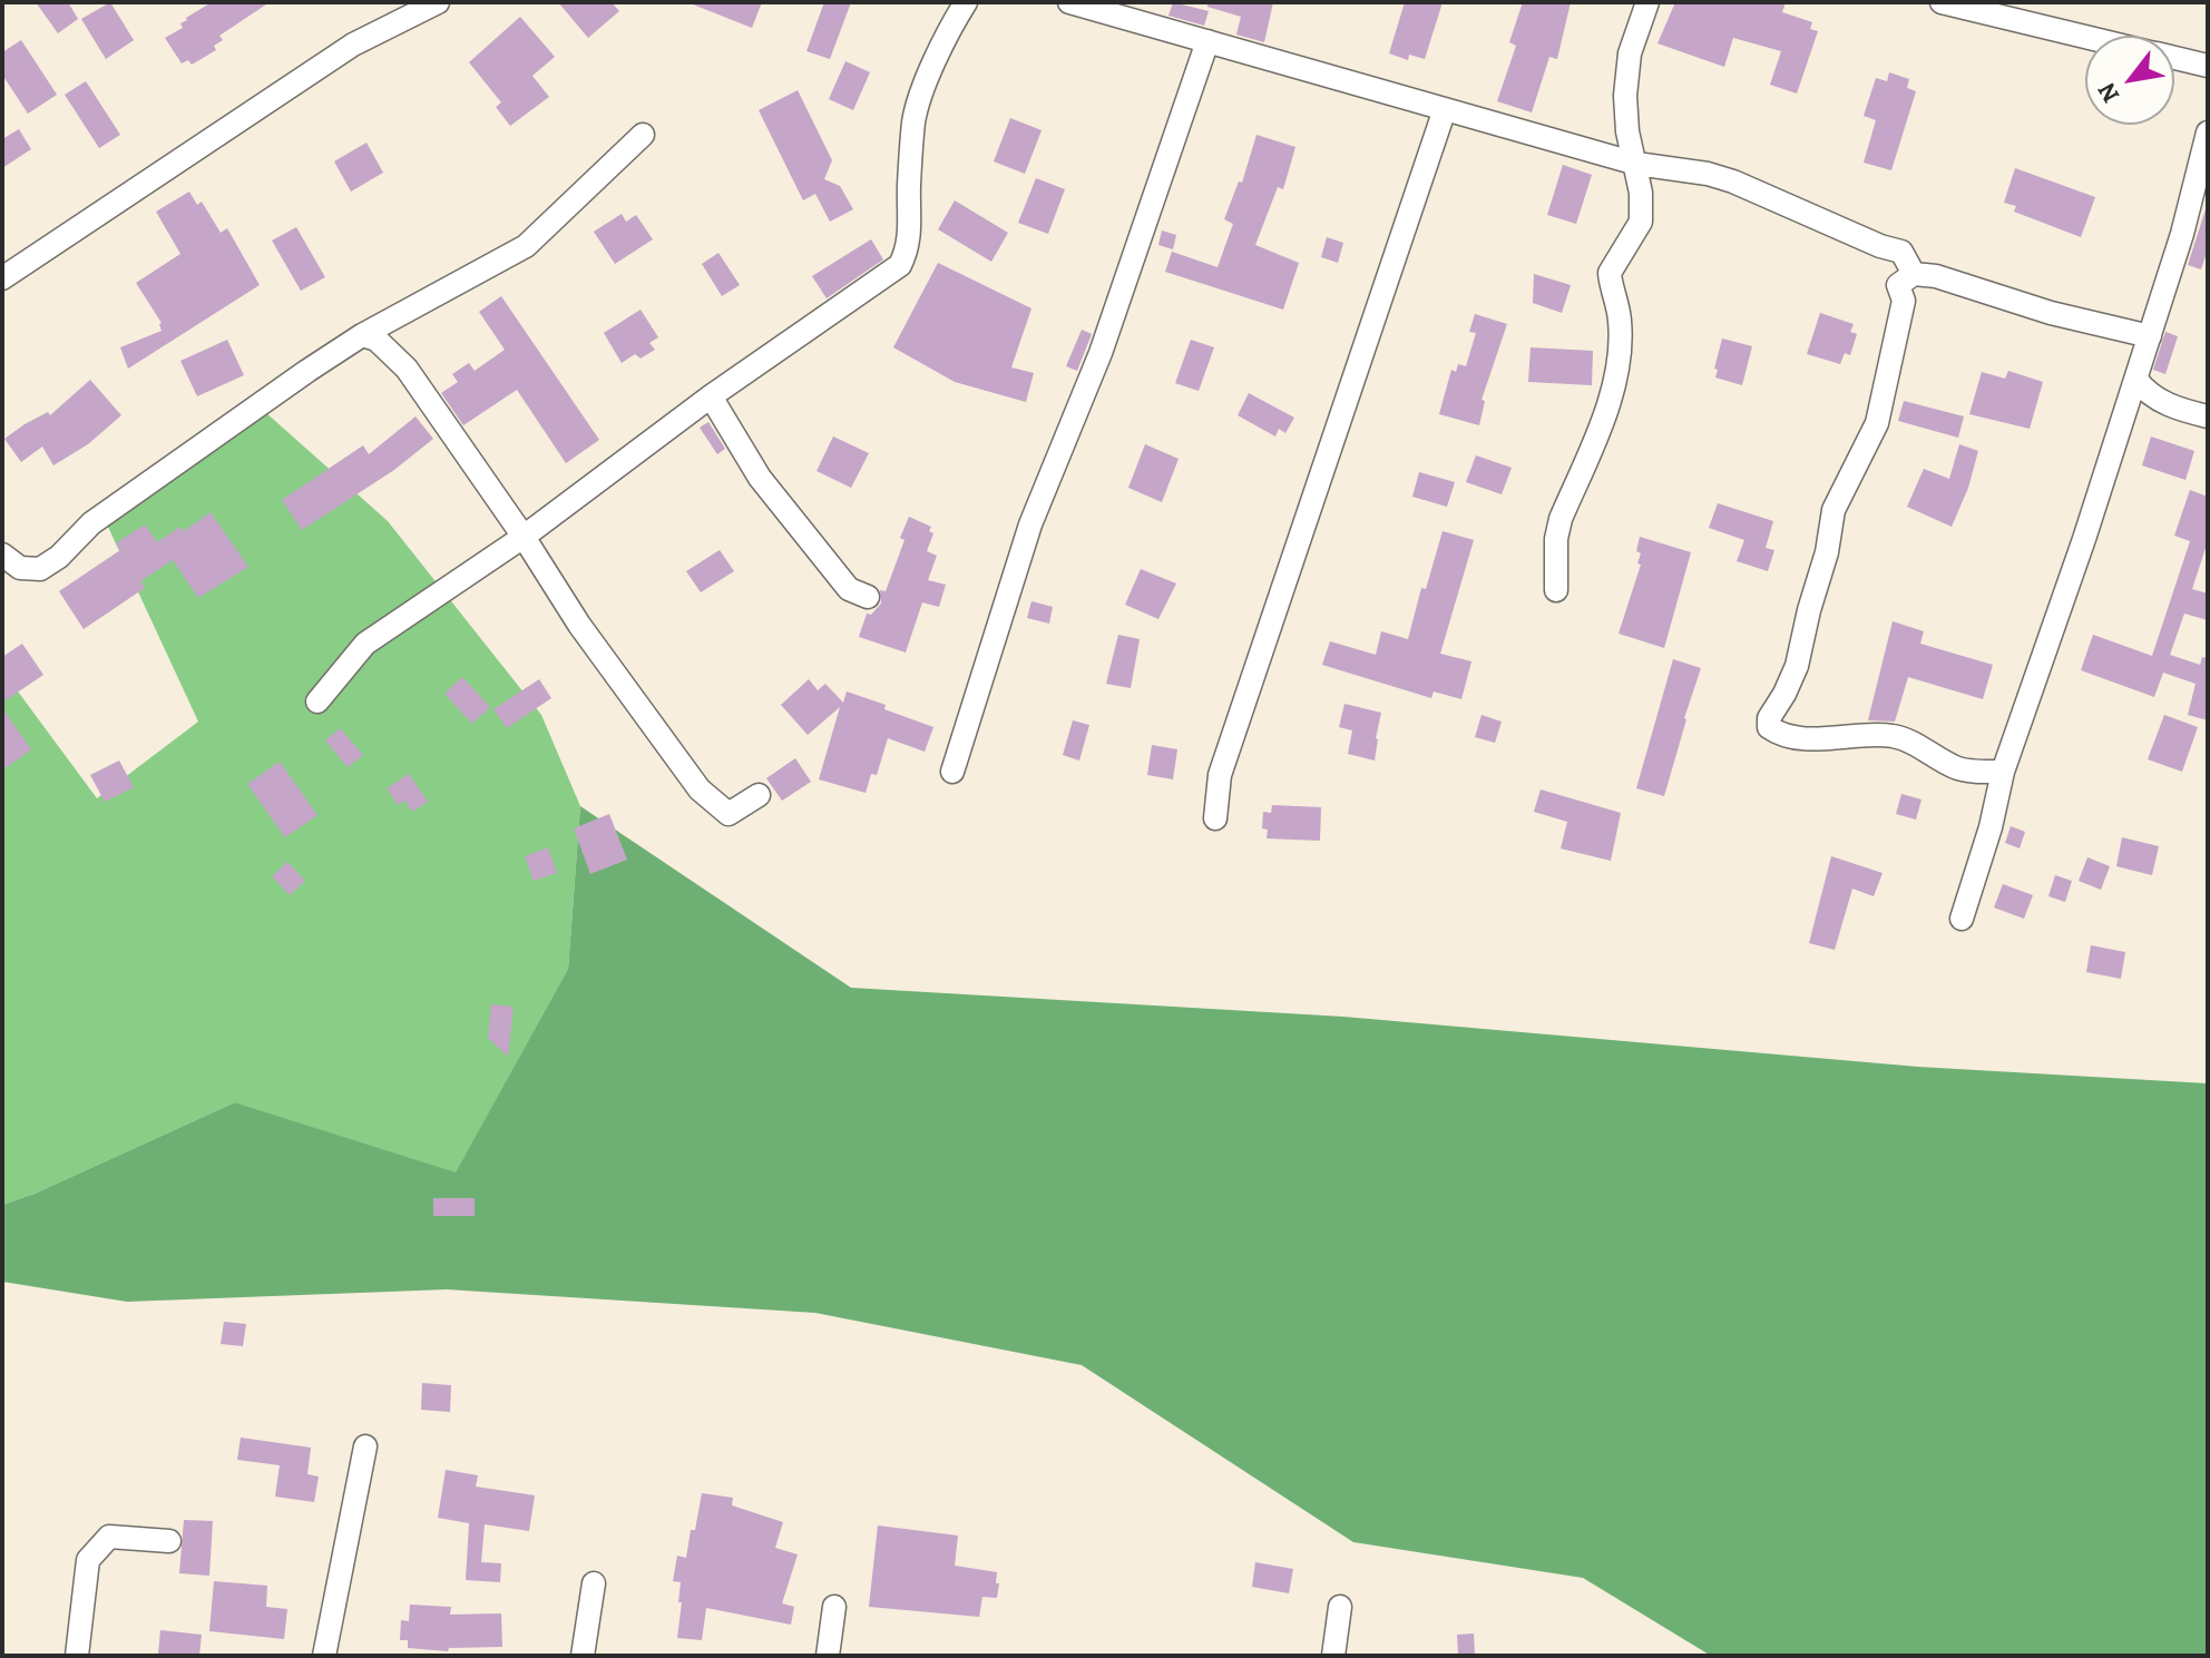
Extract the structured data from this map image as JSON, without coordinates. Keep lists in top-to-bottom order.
{
  "north": "bottom left"
}
